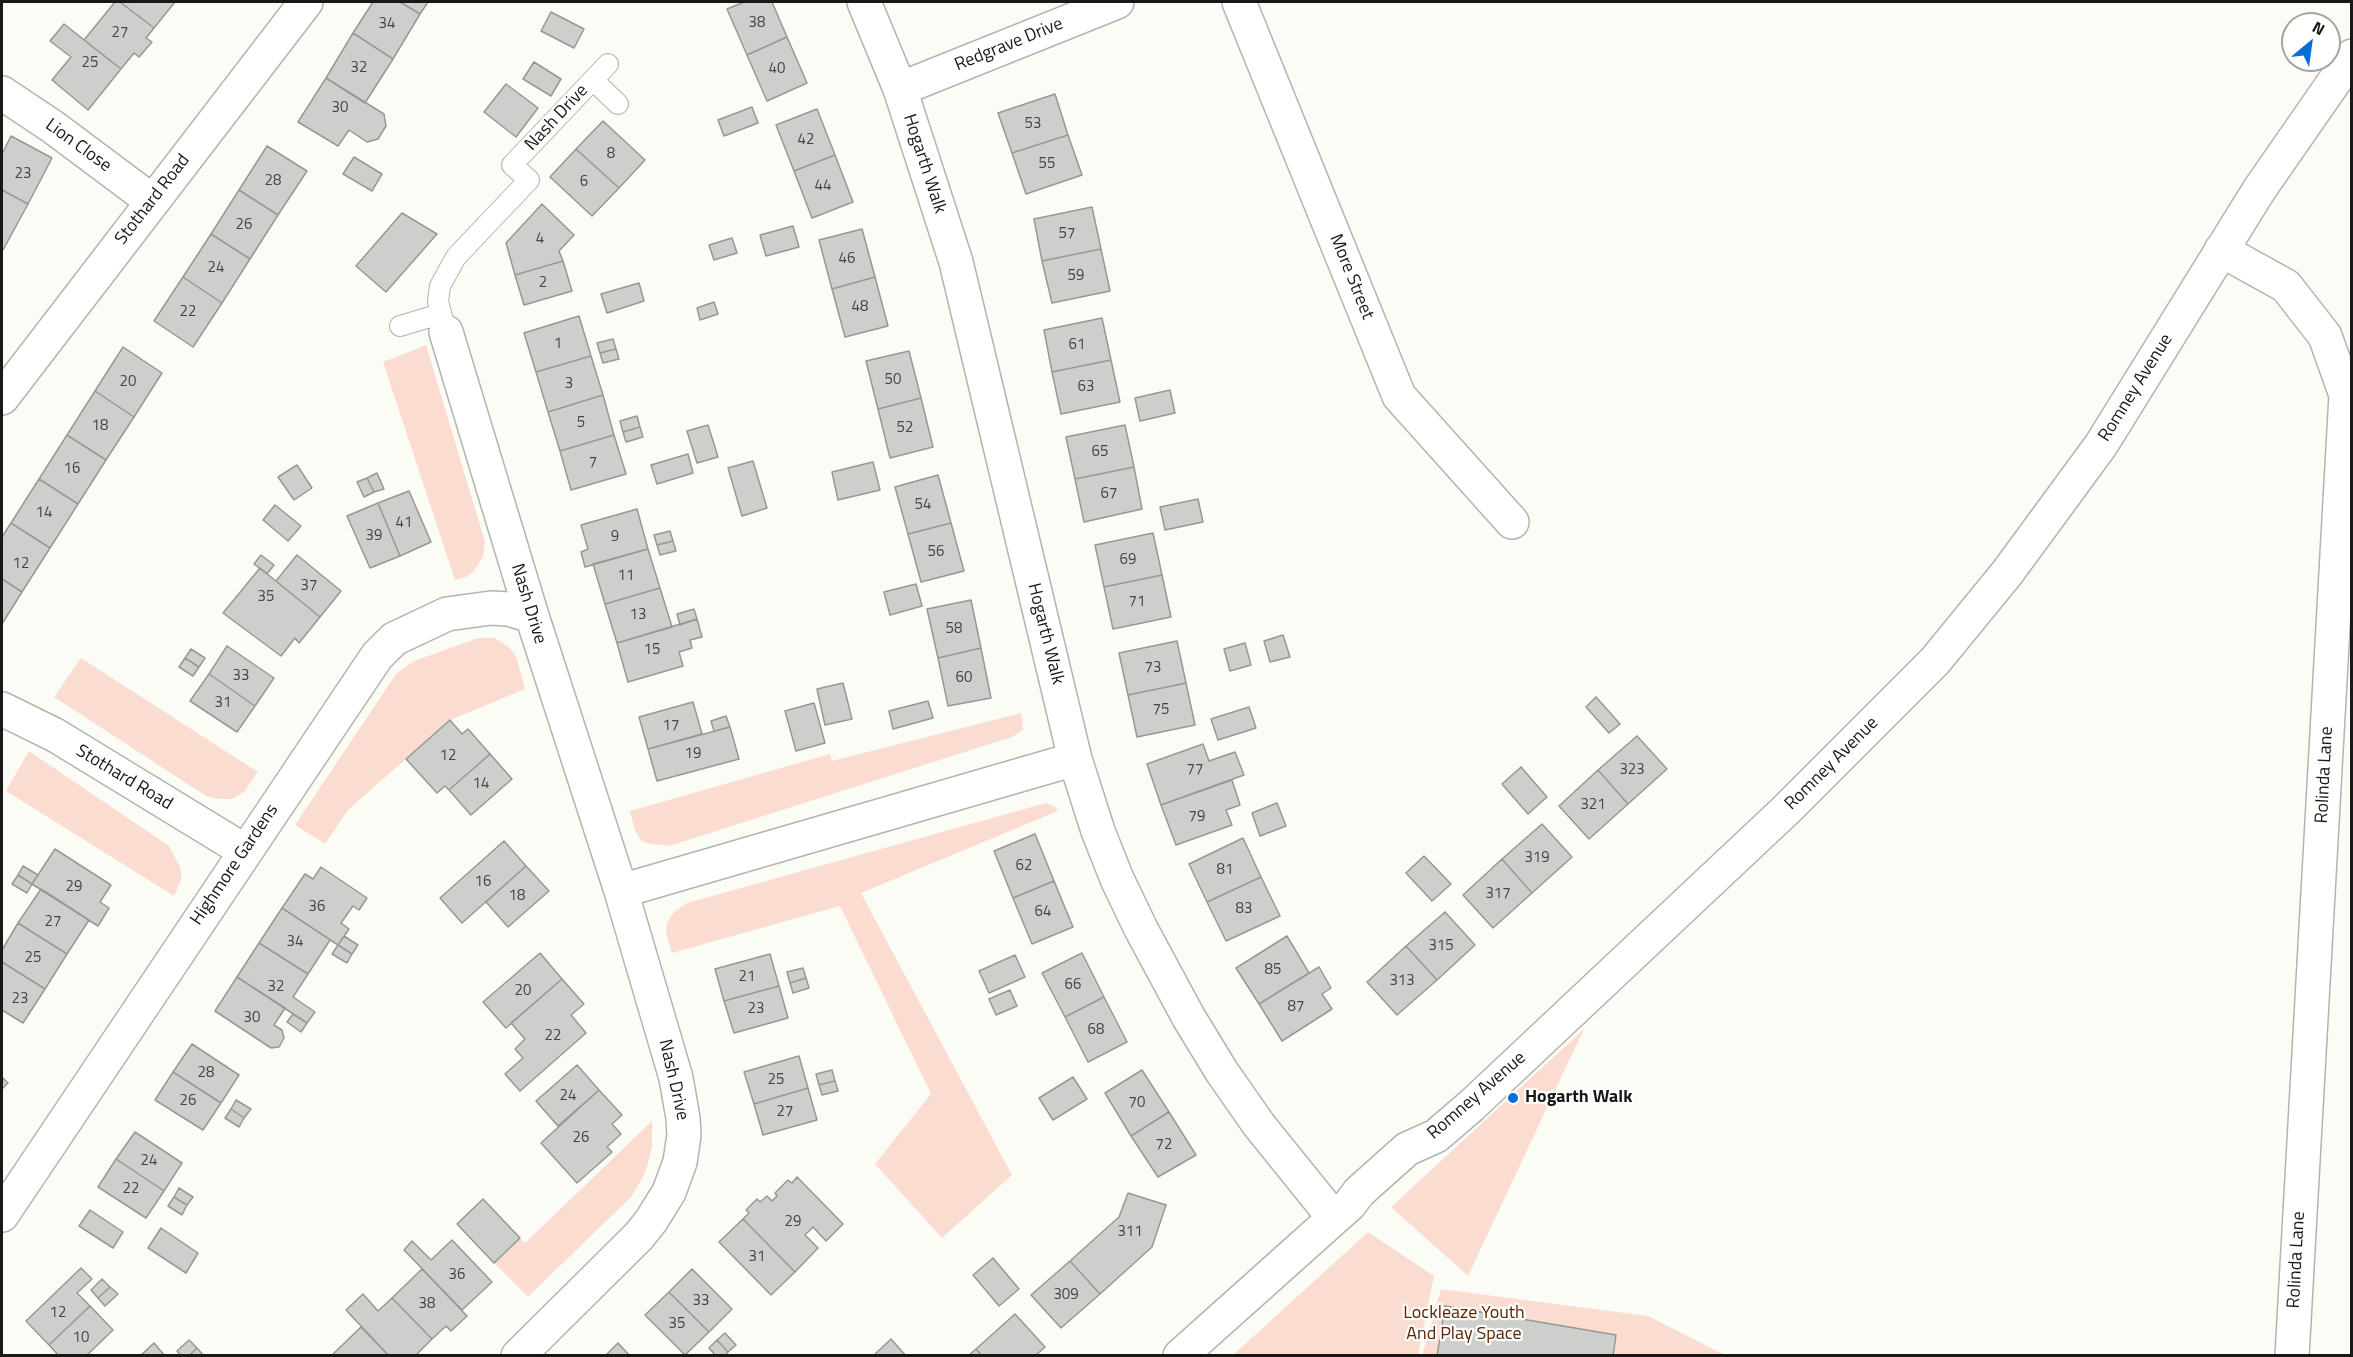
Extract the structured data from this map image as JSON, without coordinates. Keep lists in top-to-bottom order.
{
  "streets": {
    "street": [
      "Redgrave Drive",
      "Nash Drive",
      "Lion Close",
      "Hogarth Walk",
      "Stothard Road",
      "More Street",
      "Romney Avenue",
      "Rolinda Lane",
      "Highmore Gardens"
    ]
  },
  "crossings": [
    ["Redgrave Drive", "Hogarth Walk"],
    ["Nash Drive", "Highmore Gardens"],
    ["Lion Close", "Stothard Road"],
    ["Hogarth Walk", "Romney Avenue"],
    ["Stothard Road", "Highmore Gardens"],
    ["Romney Avenue", "Rolinda Lane"]
  ],
  "parks": ["Lockleaze Youth And Play Space"],
  "places": ["Hogarth Walk"],
  "house_numbers": [
    "38",
    "34",
    "27",
    "25",
    "32",
    "40",
    "30",
    "53",
    "42",
    "8",
    "55",
    "23",
    "28",
    "6",
    "44",
    "26",
    "57",
    "4",
    "46",
    "24",
    "59",
    "2",
    "48",
    "22",
    "1",
    "61",
    "50",
    "20",
    "3",
    "63",
    "5",
    "18",
    "52",
    "65",
    "7",
    "16",
    "67",
    "54",
    "14",
    "41",
    "39",
    "9",
    "56",
    "69",
    "12",
    "11",
    "37",
    "35",
    "71",
    "13",
    "58",
    "15",
    "73",
    "33",
    "60",
    "31",
    "75",
    "17",
    "19",
    "12",
    "77",
    "323",
    "14",
    "321",
    "79",
    "319",
    "62",
    "81",
    "16",
    "29",
    "317",
    "18",
    "36",
    "83",
    "64",
    "27",
    "34",
    "315",
    "25",
    "85",
    "21",
    "313",
    "66",
    "32",
    "20",
    "23",
    "87",
    "23",
    "30",
    "68",
    "22",
    "28",
    "25",
    "24",
    "26",
    "70",
    "27",
    "26",
    "72",
    "24",
    "22",
    "29",
    "311",
    "31",
    "36",
    "309",
    "33",
    "38",
    "12",
    "35",
    "10"
  ],
  "north": "top right"
}
